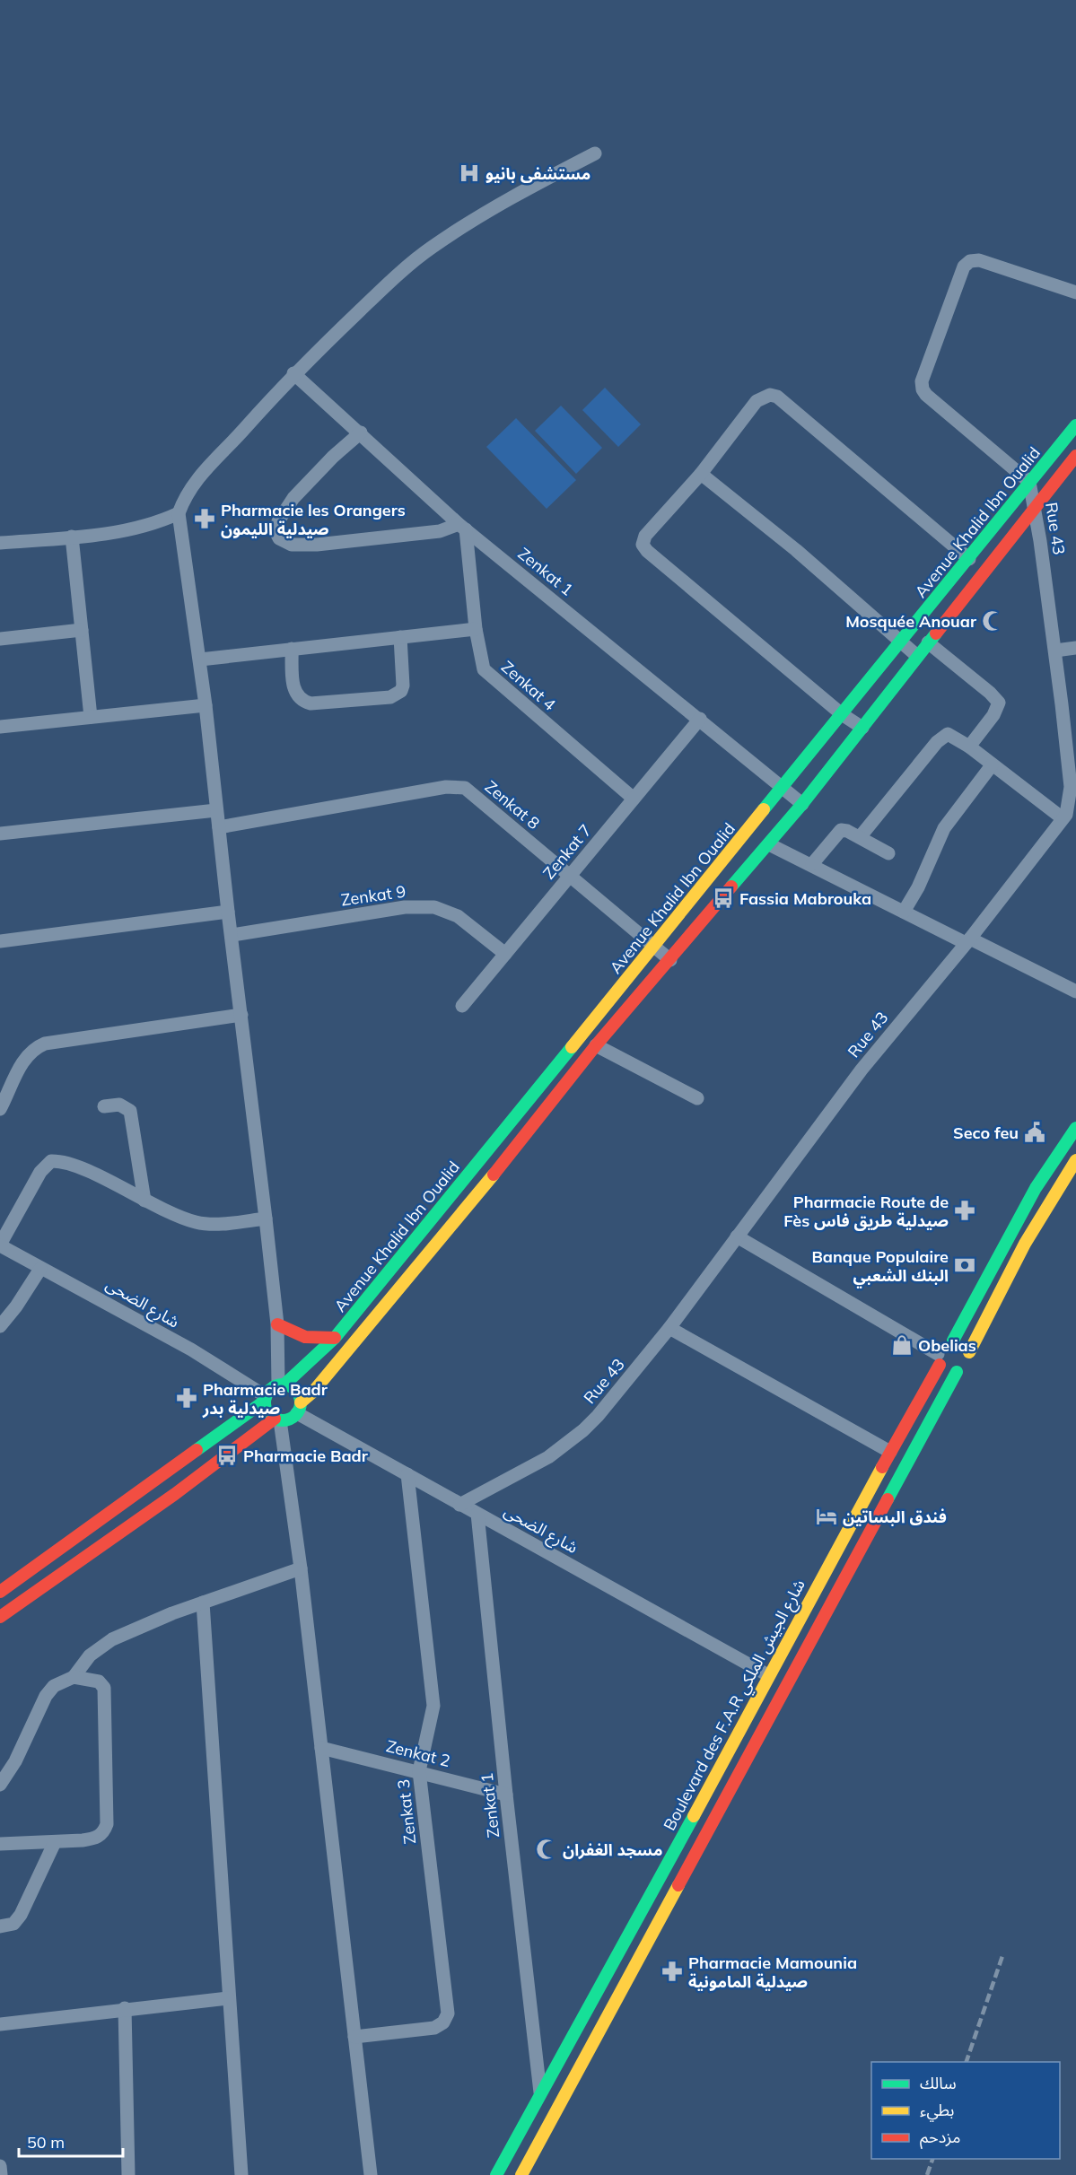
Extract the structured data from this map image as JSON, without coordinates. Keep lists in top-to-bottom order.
{
  "streets": {
    "main road": ["Avenue Khalid Ibn Oualid", "Boulevard des F.A.R شارع الجيش الملكي"],
    "street": [
      "Rue 43",
      "Zenkat 1",
      "Zenkat 4",
      "Zenkat 8",
      "Zenkat 7",
      "Zenkat 9",
      "شارع الضحى",
      "Zenkat 2",
      "Zenkat 3"
    ]
  },
  "crossings": [
    ["Avenue Khalid Ibn Oualid", "Rue 43"],
    ["Avenue Khalid Ibn Oualid", "Zenkat 1"],
    ["Avenue Khalid Ibn Oualid", "Zenkat 8"],
    ["Avenue Khalid Ibn Oualid", "شارع الضحى"],
    ["Rue 43", "شارع الضحى"],
    ["Zenkat 1", "Zenkat 4"],
    ["Zenkat 1", "Zenkat 7"],
    ["Zenkat 1", "شارع الضحى"],
    ["Zenkat 1", "Boulevard des F.A.R شارع الجيش الملكي"],
    ["Zenkat 1", "Zenkat 2"],
    ["Zenkat 4", "Zenkat 7"],
    ["Zenkat 8", "Zenkat 7"],
    ["Zenkat 7", "Zenkat 9"],
    ["شارع الضحى", "Boulevard des F.A.R شارع الجيش الملكي"],
    ["شارع الضحى", "Zenkat 3"],
    ["Zenkat 2", "Zenkat 3"]
  ],
  "places": {
    "hospital": ["مستشفى بانيو"],
    "pharmacy": [
      "Pharmacie les Orangers صيدلية الليمون",
      "Pharmacie Route de Fès صيدلية طريق فاس",
      "Pharmacie Badr صيدلية بدر",
      "Pharmacie Mamounia صيدلية المامونية"
    ],
    "mosque": ["Mosquée Anouar", "مسجد الغفران"],
    "bus stop": ["Fassia Mabrouka", "Pharmacie Badr"],
    "public building": ["Seco feu"],
    "bank": ["Banque Populaire البنك الشعبي"],
    "shop": ["Obelias"],
    "hotel": ["فندق البساتين"]
  },
  "legend": ["سالك", "بطيء", "مزدحم"],
  "scale_bar": "50 m"
}
